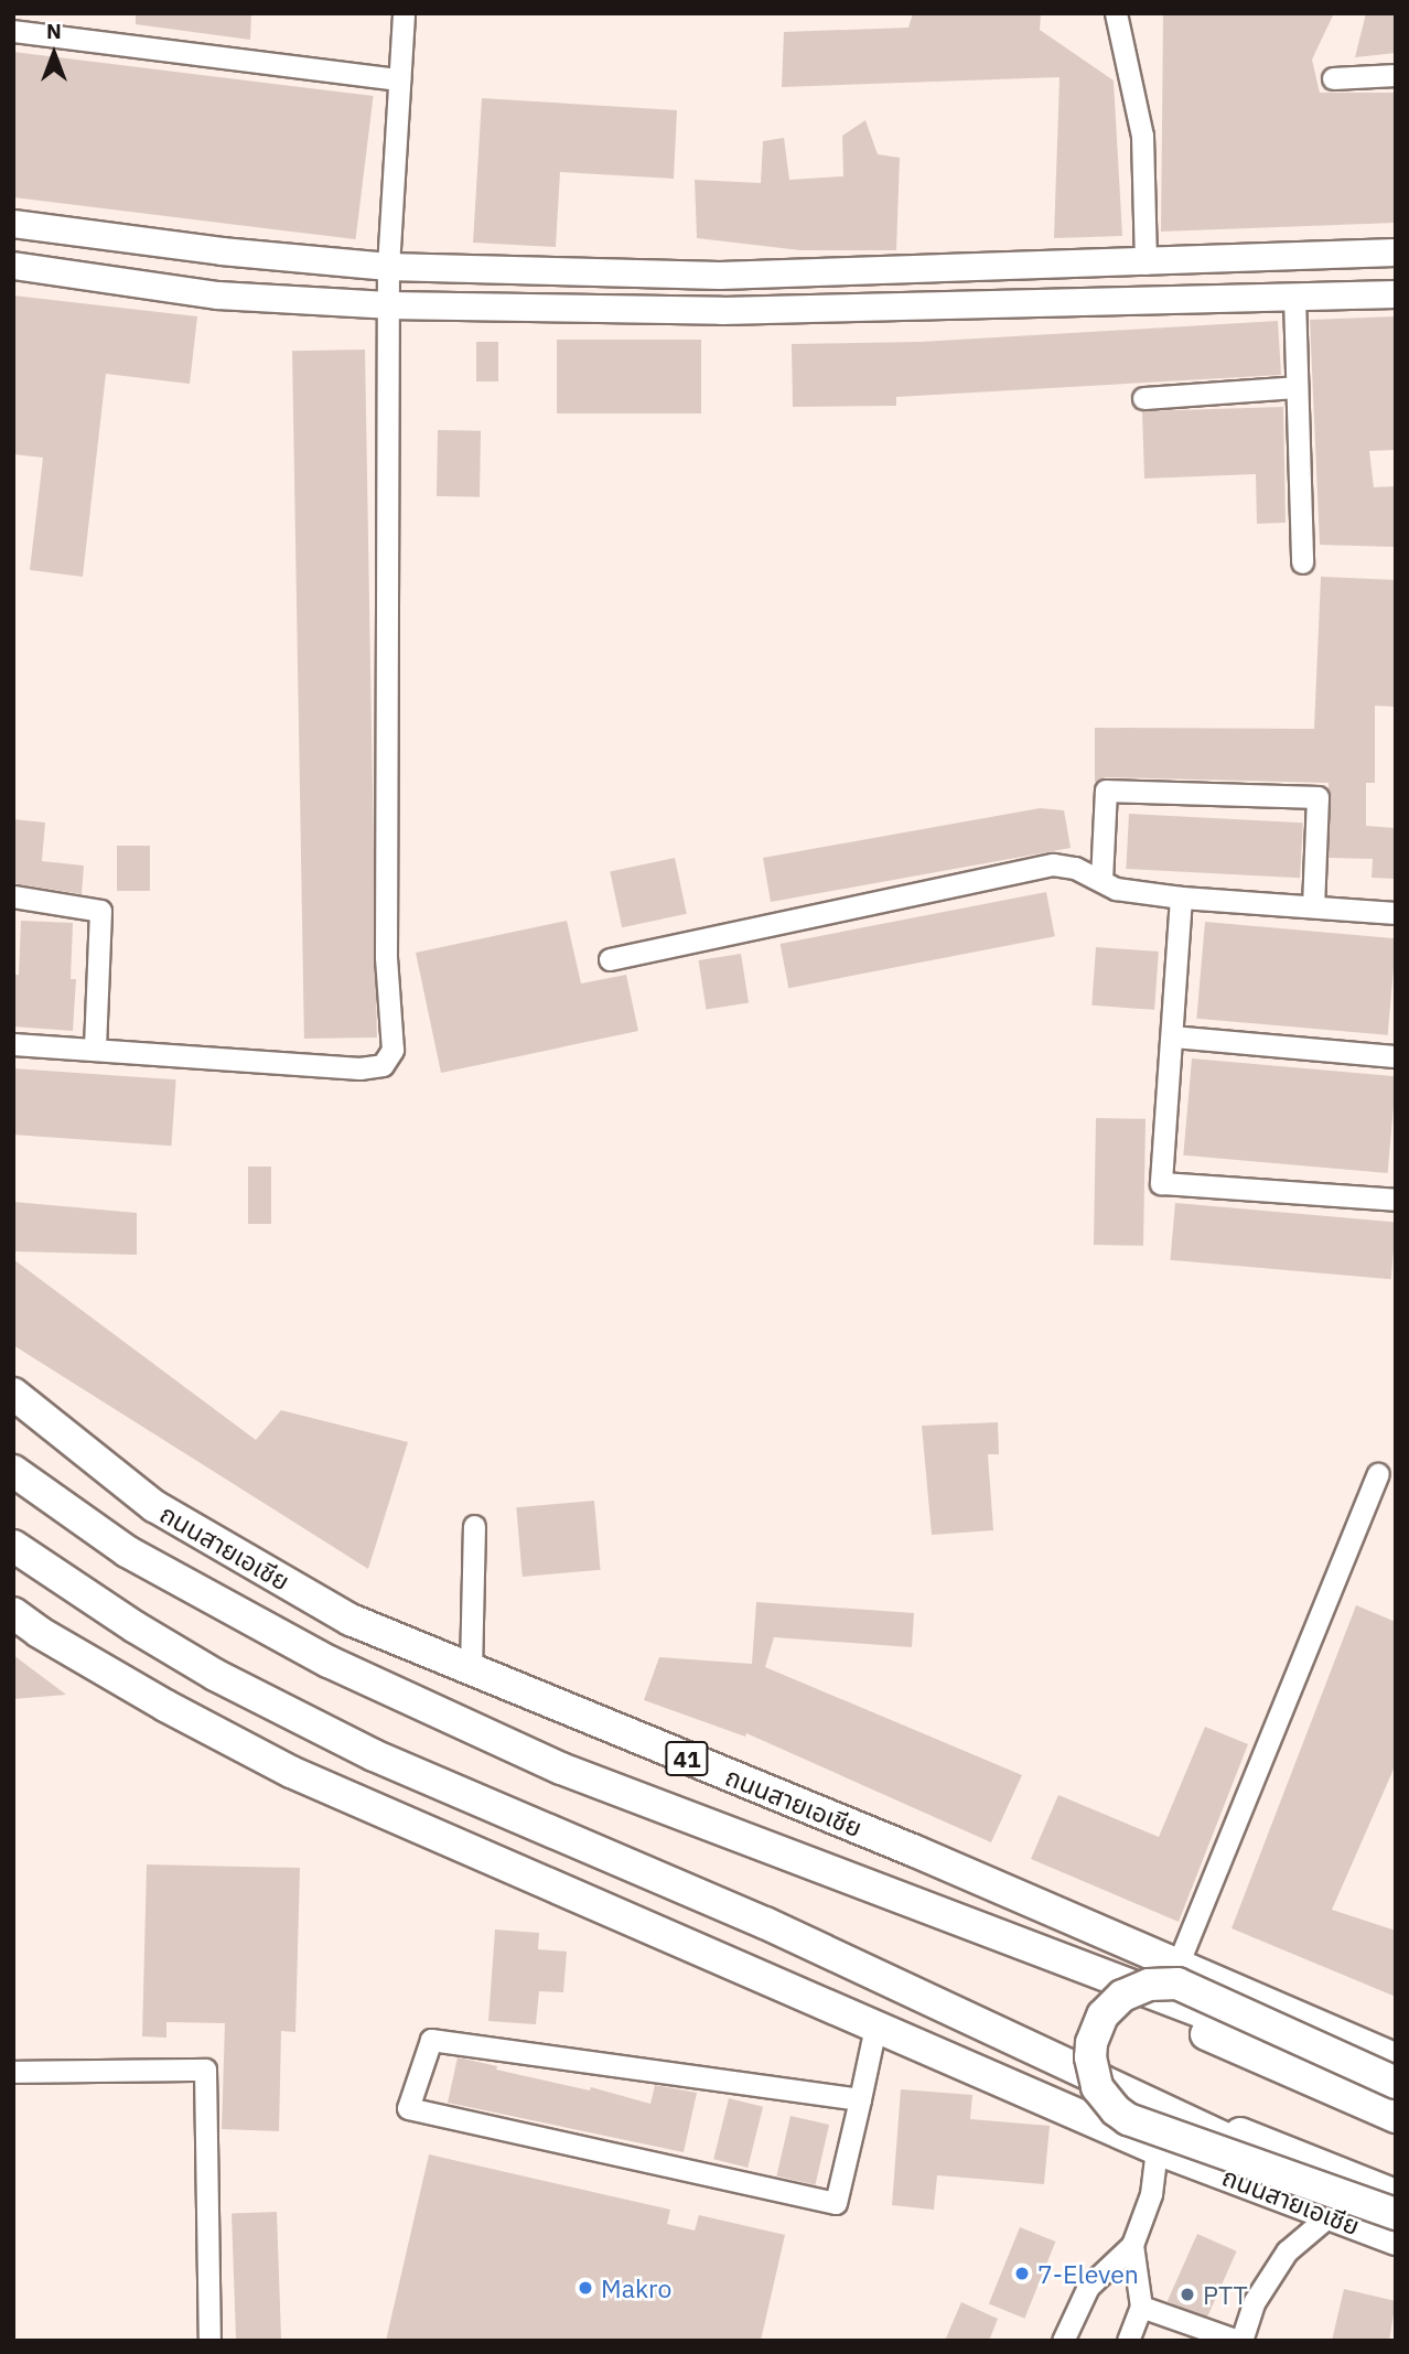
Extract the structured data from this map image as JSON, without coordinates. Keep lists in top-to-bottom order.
{
  "streets": {
    "highway": ["ถนนสายเอเชีย", "41"]
  },
  "places": ["7-Eleven", "Makro", "PTT"],
  "north": "top"
}
